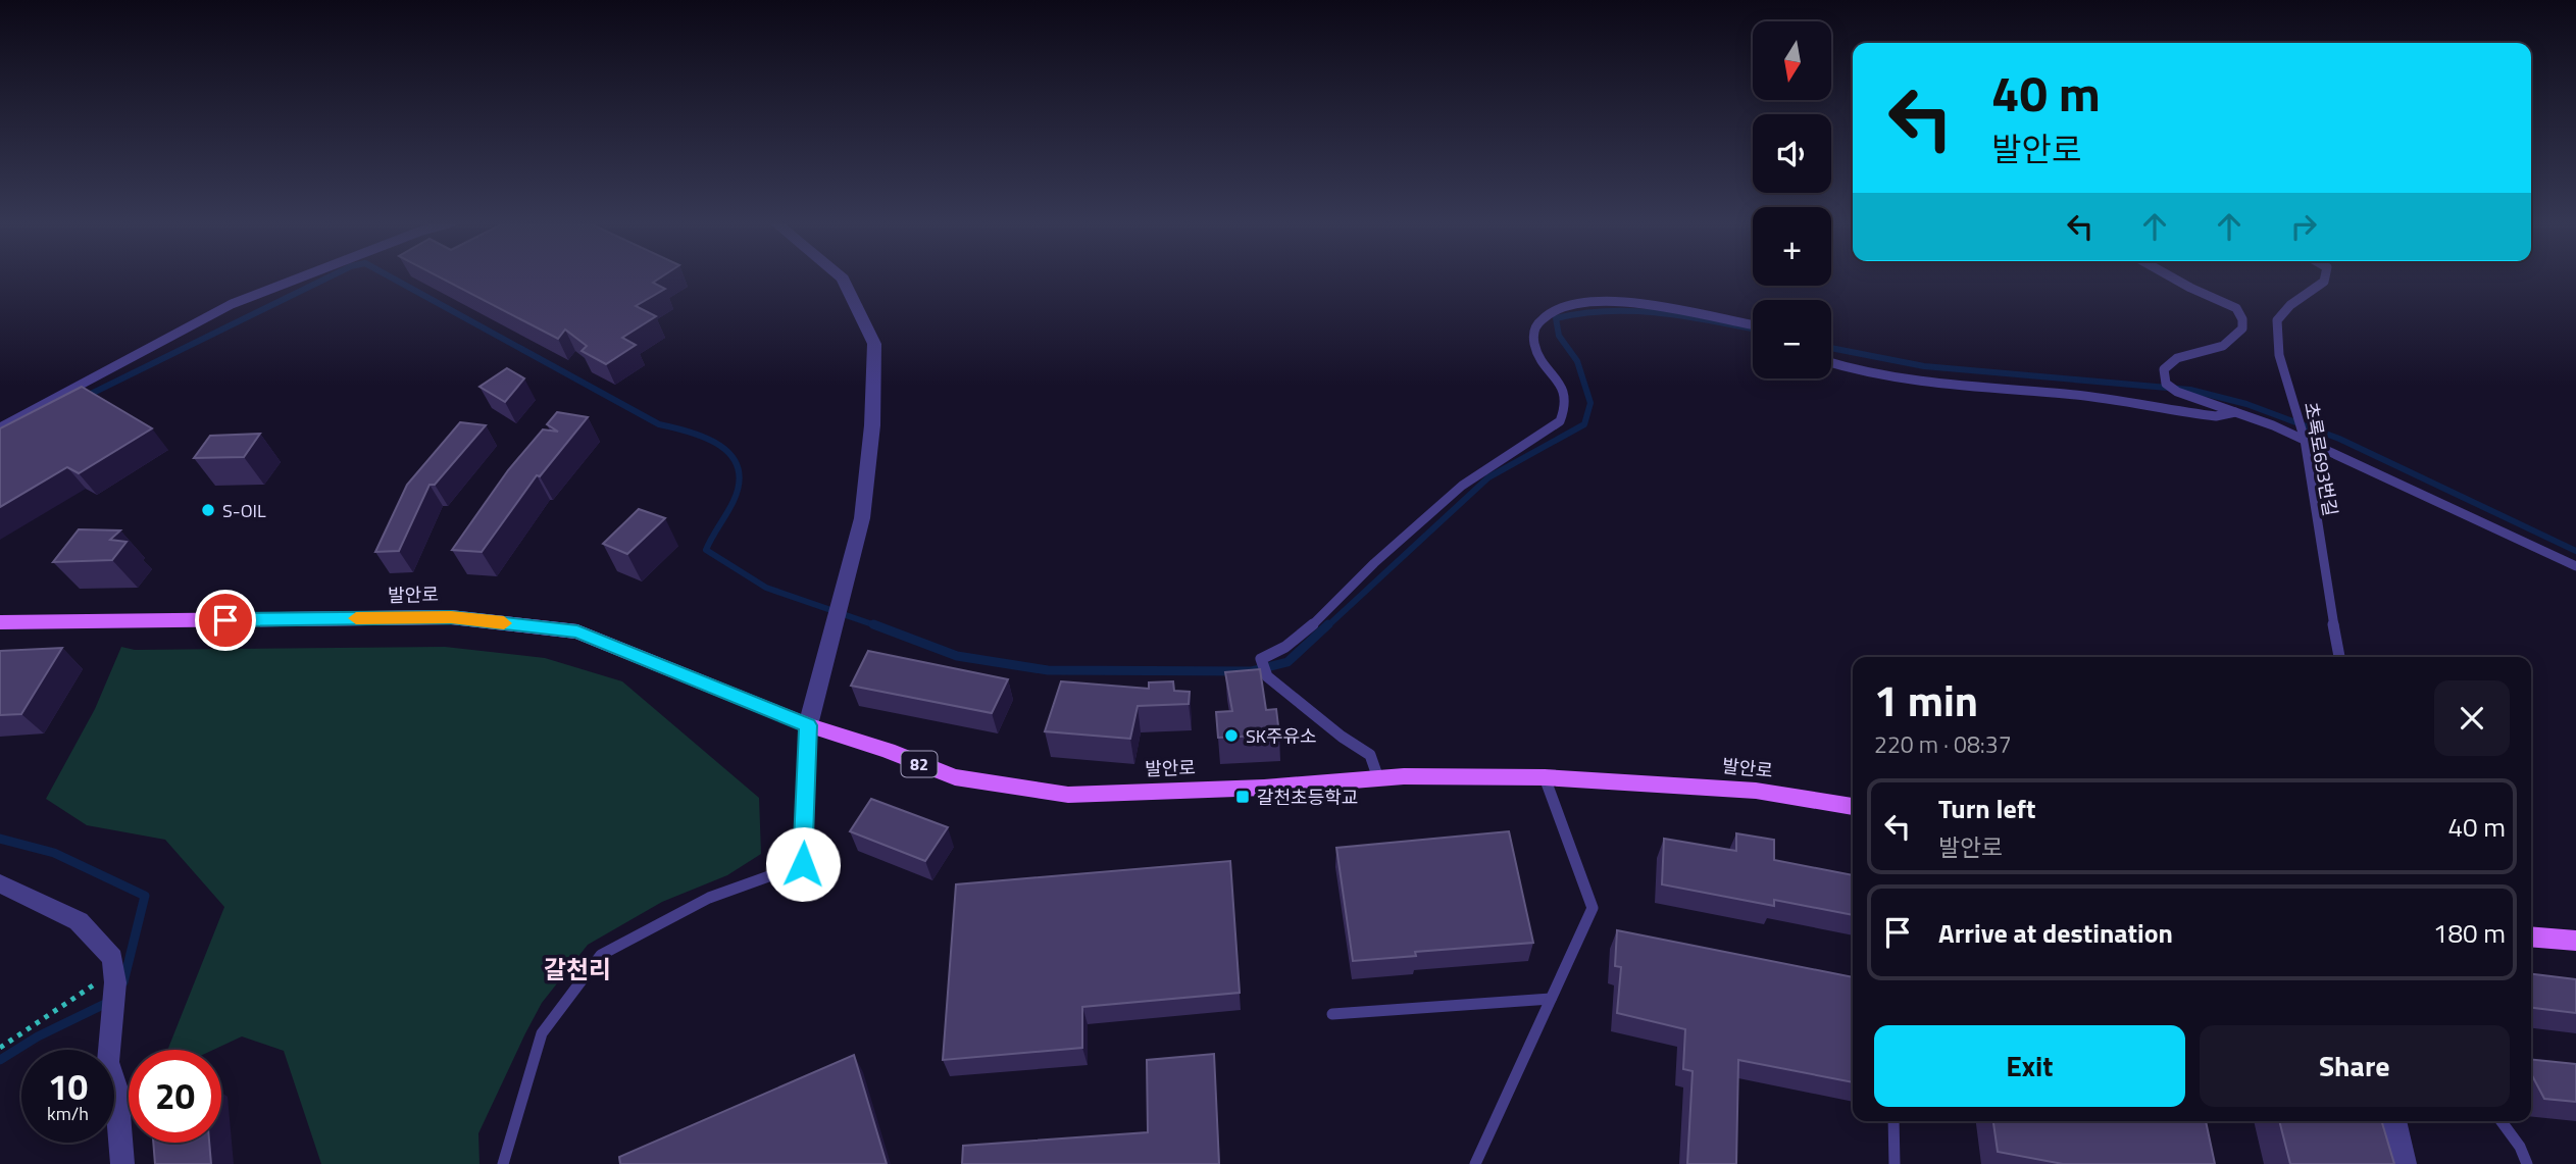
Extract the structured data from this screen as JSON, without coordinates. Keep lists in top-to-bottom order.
{
  "streets": {
    "main road": ["발안로", "82"],
    "lane": ["초록로693번길"]
  },
  "districts": ["갈천리"],
  "places": {
    "other": ["S-OIL", "SK주유소"],
    "transit": ["갈천초등학교"]
  },
  "north": "bottom",
  "page": {
    "map_buttons": ["+", "−"],
    "turn": ["40 m", "발안로"],
    "heading": ["1 min", "220 m · 08:37"],
    "list": [
      {
        "name": "Turn left",
        "note": "발안로",
        "value": "40 m"
      },
      {
        "name": "Arrive at destination",
        "value": "180 m"
      }
    ],
    "buttons": ["Exit", "Share"],
    "speed": "10 km/h",
    "limit": "20"
  }
}
